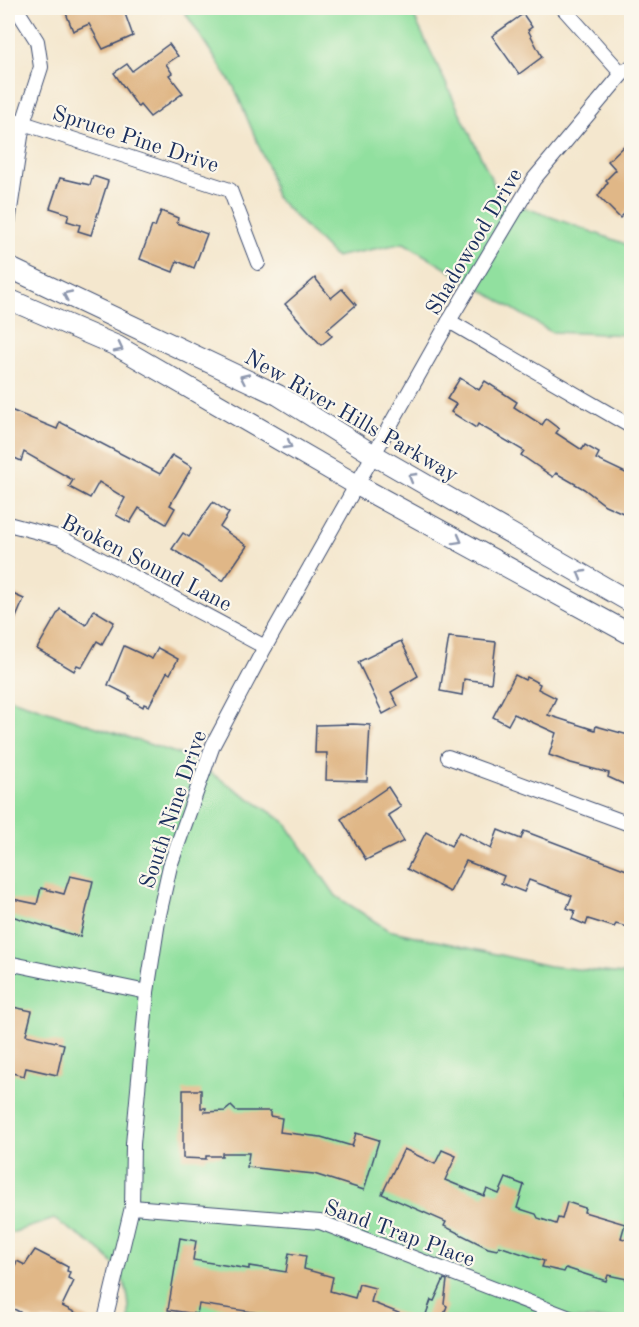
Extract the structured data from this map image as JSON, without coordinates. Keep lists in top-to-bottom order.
{
  "streets": {
    "street": [
      "Spruce Pine Drive",
      "Shadowood Drive",
      "New River Hills Parkway",
      "Broken Sound Lane",
      "South Nine Drive",
      "Sand Trap Place"
    ]
  },
  "crossings": [
    ["Shadowood Drive", "New River Hills Parkway"],
    ["Shadowood Drive", "South Nine Drive"],
    ["New River Hills Parkway", "South Nine Drive"],
    ["Broken Sound Lane", "South Nine Drive"],
    ["South Nine Drive", "Sand Trap Place"]
  ]
}
